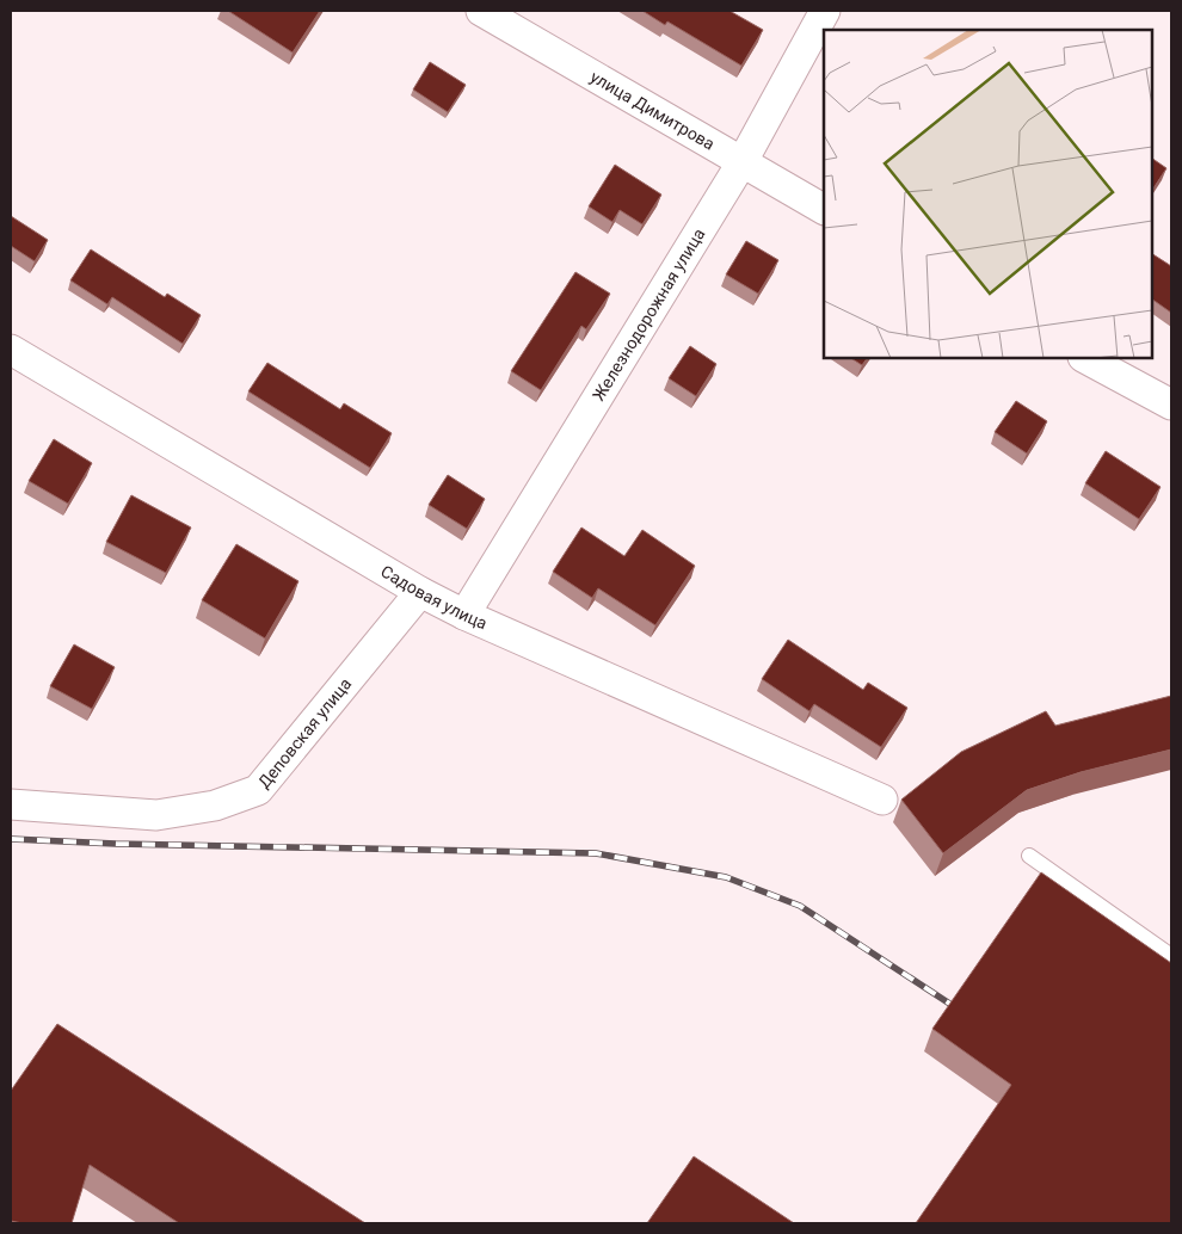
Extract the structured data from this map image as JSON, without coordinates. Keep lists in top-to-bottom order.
{
  "streets": {
    "street": [
      "улица Димитрова",
      "Железнодорожная улица",
      "Садовая улица",
      "Деповская улица"
    ]
  },
  "crossings": [
    ["улица Димитрова", "Железнодорожная улица"],
    ["Железнодорожная улица", "Садовая улица"],
    ["Садовая улица", "Деповская улица"]
  ]
}
